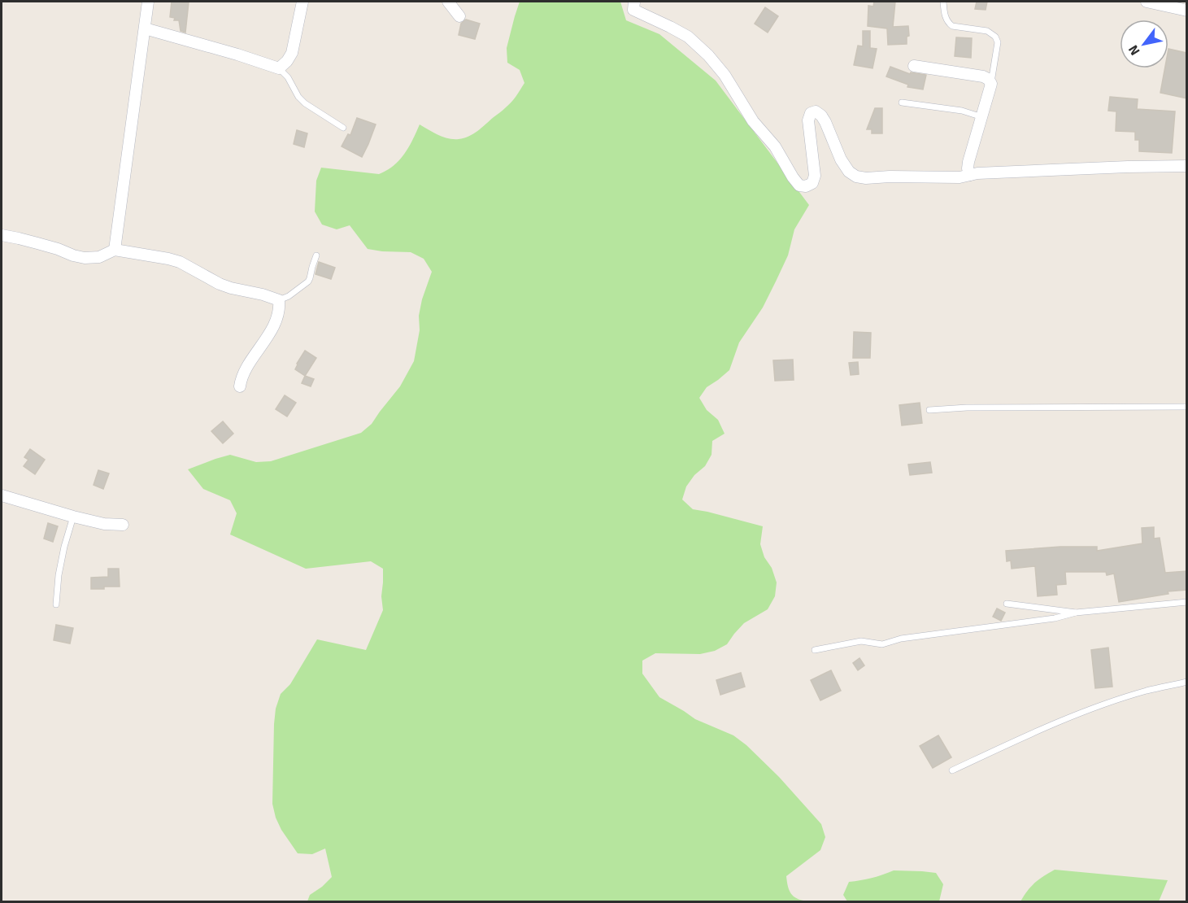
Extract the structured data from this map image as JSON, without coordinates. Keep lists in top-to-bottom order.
{
  "north": "bottom left"
}
